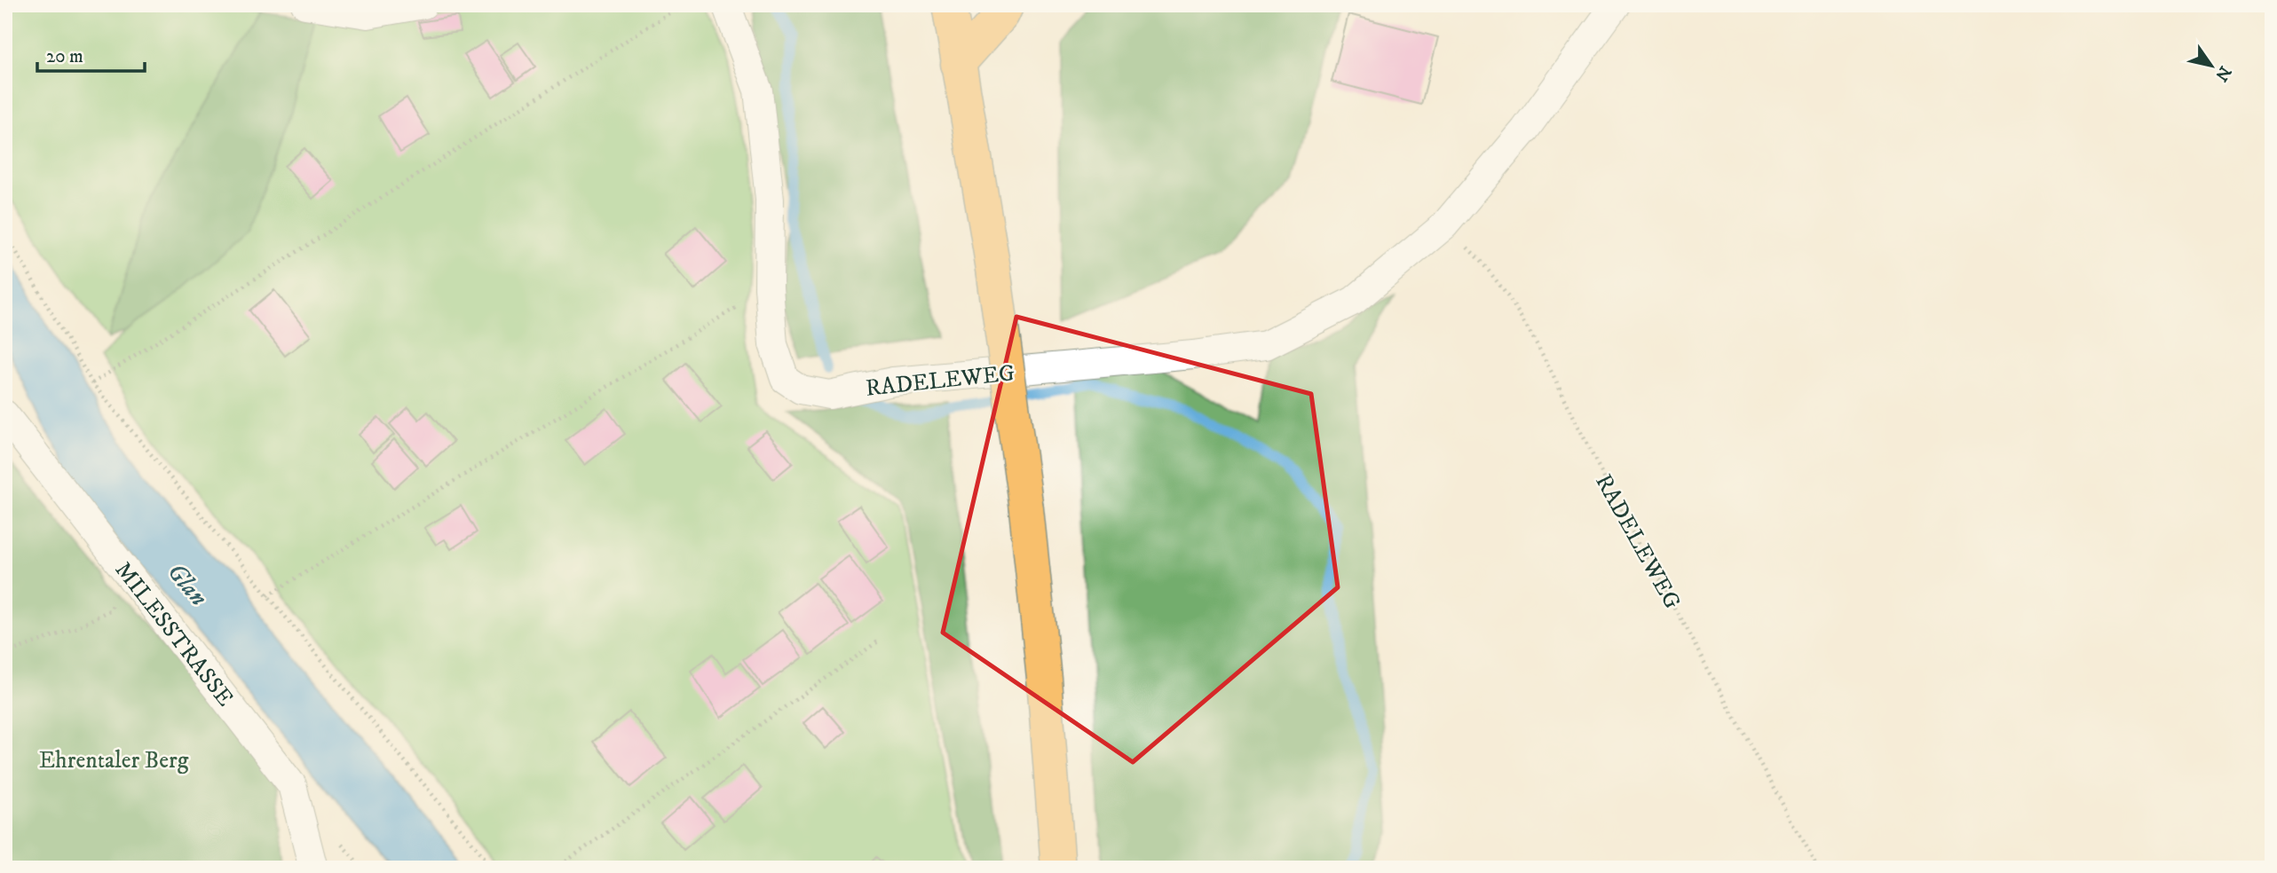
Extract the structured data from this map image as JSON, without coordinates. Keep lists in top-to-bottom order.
{
  "streets": {
    "street": ["RADELEWEG", "MILESSTRASSE"]
  },
  "water": ["Glan"],
  "parks": ["Ehrentaler Berg"],
  "scale_bar": "20 m",
  "north": "bottom right"
}
